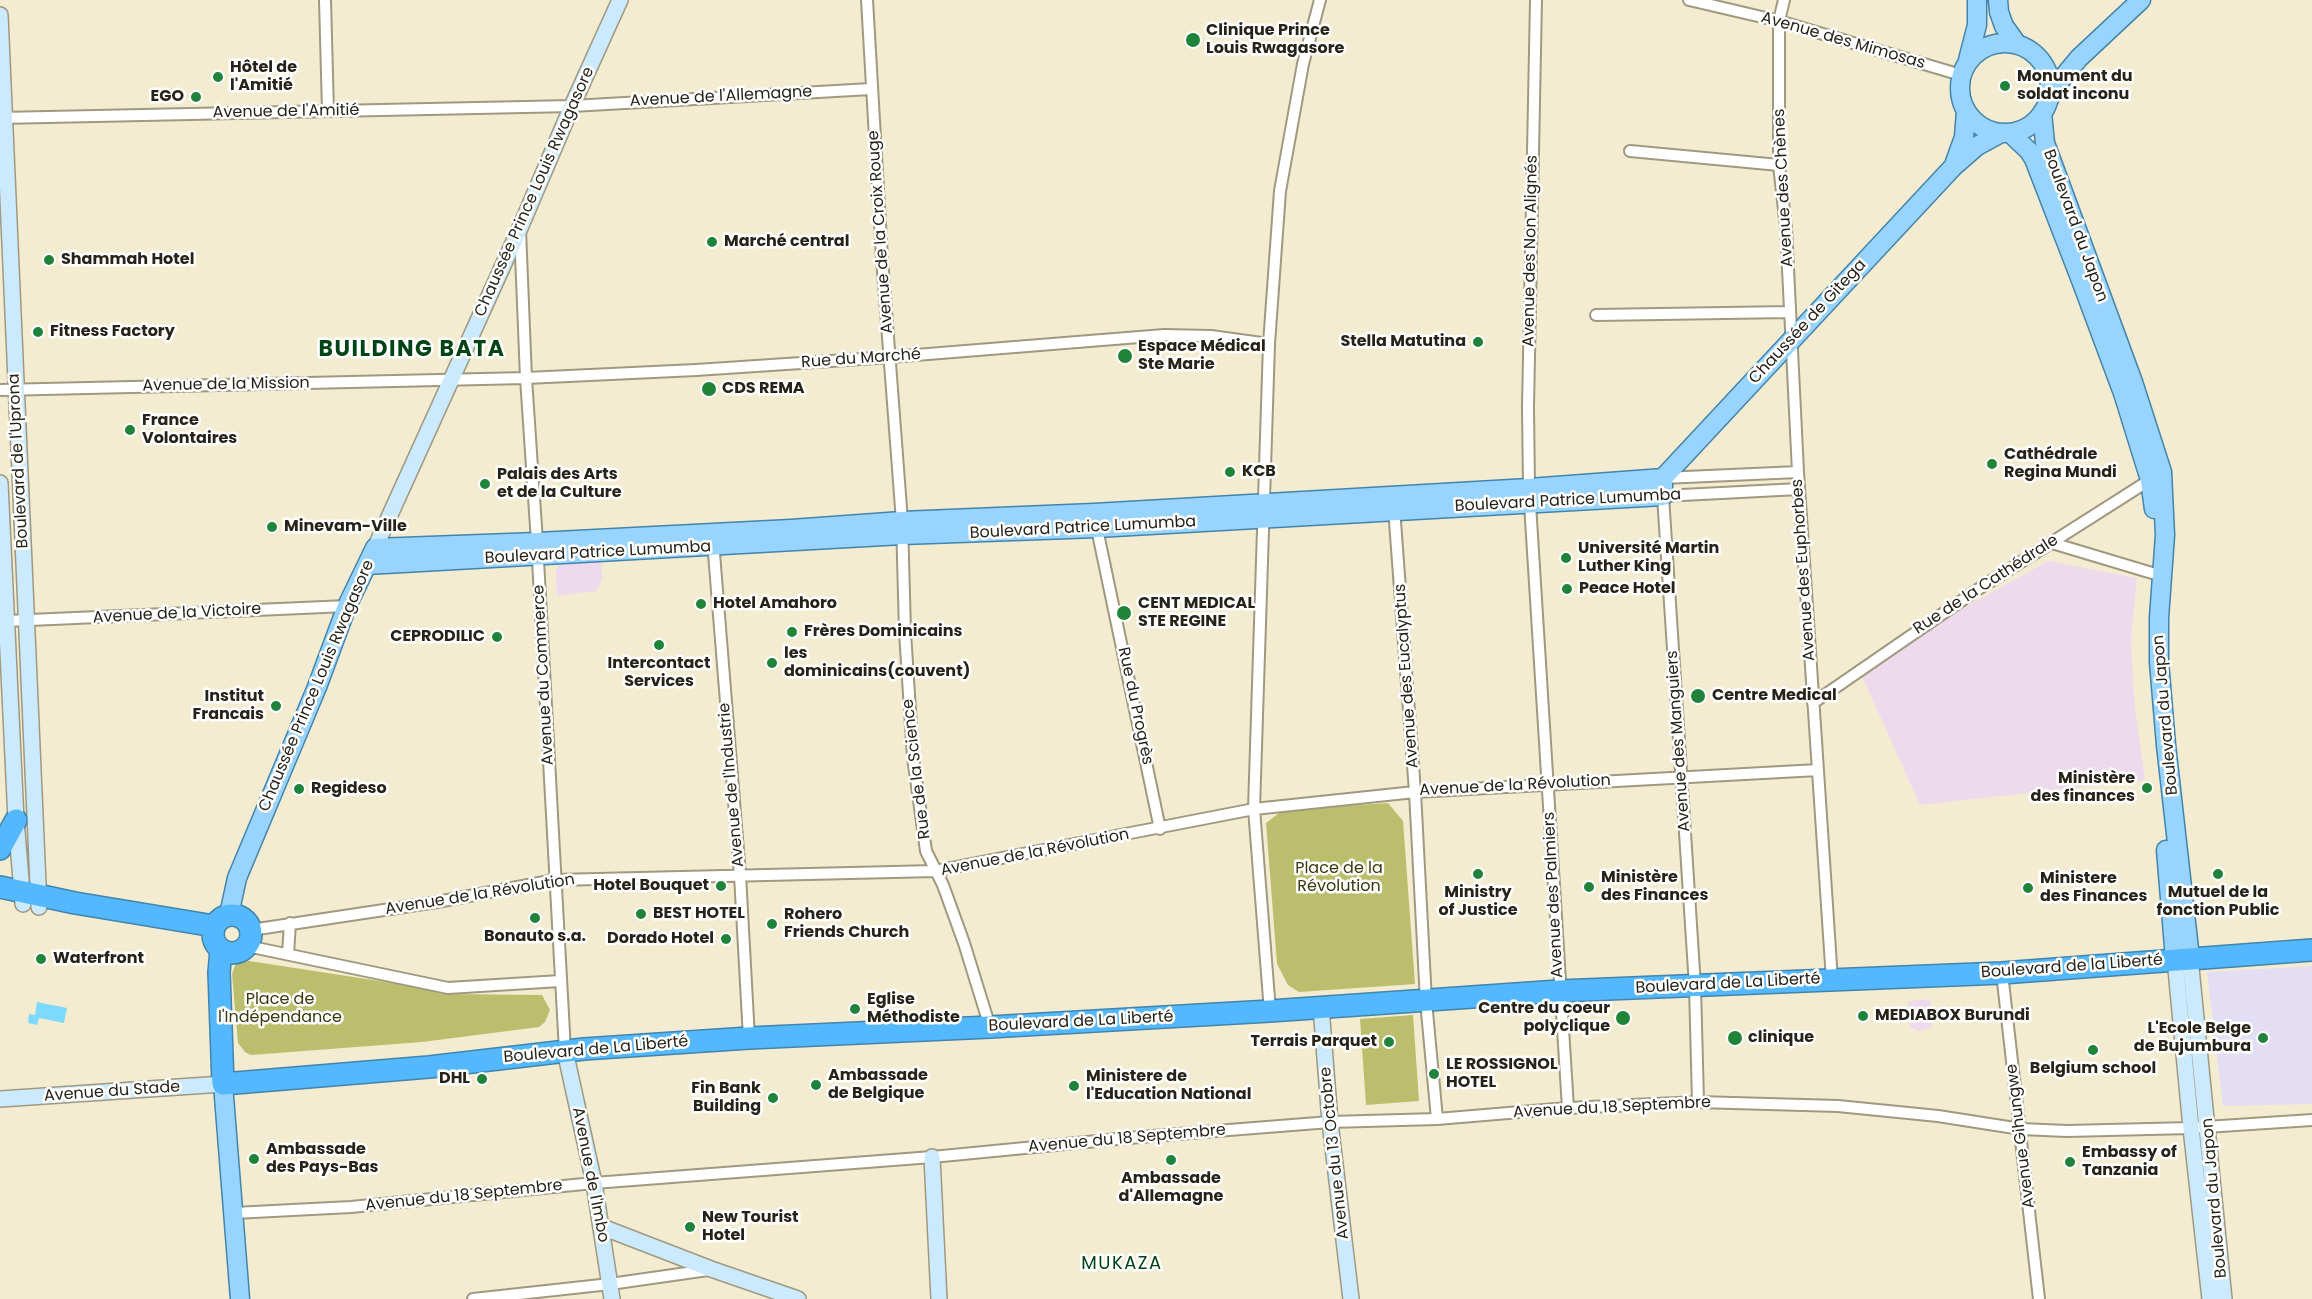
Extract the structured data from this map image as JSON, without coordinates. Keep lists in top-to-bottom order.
{
  "streets": {
    "highway": ["Boulevard de la Liberté", "Boulevard de La Liberté"],
    "main road": [
      "Chaussée Prince Louis Rwagasore",
      "Boulevard du Japon",
      "Chaussée de Gitega",
      "Boulevard Patrice Lumumba"
    ],
    "street": [
      "Avenue des Mimosas",
      "Avenue de l'Allemagne",
      "Avenue de l'Amitié",
      "Avenue des Chènes",
      "Avenue de la Croix Rouge",
      "Avenue des Non Alignés",
      "Rue du Marché",
      "Avenue de la Mission",
      "Boulevard de l'Uprona",
      "Avenue des Euphorbes",
      "Rue de la Cathédrale",
      "Avenue de la Victoire",
      "Avenue du Commerce",
      "Avenue des Eucalyptus",
      "Rue du Progrès",
      "Avenue des Manguiers",
      "Rue de la Science",
      "Avenue de l'Industrie",
      "Avenue de la Révolution",
      "Avenue des Palmiers",
      "Avenue du Stade",
      "Avenue du 18 Septembre",
      "Avenue Gihungwe",
      "Avenue du 13 Octobre",
      "Avenue de l'Imbo"
    ]
  },
  "crossings": [
    ["Avenue des Mimosas", "Avenue des Chènes"],
    ["Avenue des Mimosas", "Boulevard du Japon"],
    ["Avenue des Mimosas", "Chaussée de Gitega"],
    ["Avenue de l'Allemagne", "Avenue de l'Amitié"],
    ["Avenue de l'Allemagne", "Chaussée Prince Louis Rwagasore"],
    ["Avenue de l'Allemagne", "Avenue de la Croix Rouge"],
    ["Avenue de l'Amitié", "Chaussée Prince Louis Rwagasore"],
    ["Avenue de l'Amitié", "Boulevard de l'Uprona"],
    ["Avenue des Chènes", "Chaussée de Gitega"],
    ["Avenue des Chènes", "Avenue des Euphorbes"],
    ["Chaussée Prince Louis Rwagasore", "Rue du Marché"],
    ["Chaussée Prince Louis Rwagasore", "Avenue de la Mission"],
    ["Chaussée Prince Louis Rwagasore", "Boulevard Patrice Lumumba"],
    ["Chaussée Prince Louis Rwagasore", "Avenue de la Victoire"],
    ["Chaussée Prince Louis Rwagasore", "Avenue du Commerce"],
    ["Boulevard du Japon", "Chaussée de Gitega"],
    ["Boulevard du Japon", "Rue de la Cathédrale"],
    ["Boulevard du Japon", "Boulevard de la Liberté"],
    ["Boulevard du Japon", "Avenue du 18 Septembre"],
    ["Avenue de la Croix Rouge", "Rue du Marché"],
    ["Avenue de la Croix Rouge", "Boulevard Patrice Lumumba"],
    ["Avenue de la Croix Rouge", "Rue de la Science"],
    ["Avenue des Non Alignés", "Boulevard Patrice Lumumba"],
    ["Avenue des Non Alignés", "Avenue des Palmiers"],
    ["Chaussée de Gitega", "Boulevard Patrice Lumumba"],
    ["Chaussée de Gitega", "Avenue des Euphorbes"],
    ["Chaussée de Gitega", "Avenue des Manguiers"],
    ["Rue du Marché", "Avenue de la Mission"],
    ["Rue du Marché", "Avenue du Commerce"],
    ["Avenue de la Mission", "Boulevard de l'Uprona"],
    ["Boulevard de l'Uprona", "Avenue de la Victoire"],
    ["Boulevard Patrice Lumumba", "Avenue des Euphorbes"],
    ["Boulevard Patrice Lumumba", "Avenue du Commerce"],
    ["Boulevard Patrice Lumumba", "Avenue des Eucalyptus"],
    ["Boulevard Patrice Lumumba", "Rue du Progrès"],
    ["Boulevard Patrice Lumumba", "Avenue des Manguiers"],
    ["Boulevard Patrice Lumumba", "Rue de la Science"],
    ["Boulevard Patrice Lumumba", "Avenue de l'Industrie"],
    ["Boulevard Patrice Lumumba", "Avenue des Palmiers"],
    ["Avenue des Euphorbes", "Rue de la Cathédrale"],
    ["Avenue des Euphorbes", "Avenue de la Révolution"],
    ["Avenue des Euphorbes", "Boulevard de la Liberté"],
    ["Avenue des Euphorbes", "Boulevard de La Liberté"],
    ["Avenue du Commerce", "Avenue de la Révolution"],
    ["Avenue du Commerce", "Boulevard de La Liberté"],
    ["Avenue du Commerce", "Avenue de l'Imbo"],
    ["Avenue des Eucalyptus", "Avenue de la Révolution"],
    ["Avenue des Eucalyptus", "Boulevard de La Liberté"],
    ["Avenue des Eucalyptus", "Avenue du 18 Septembre"],
    ["Rue du Progrès", "Avenue de la Révolution"],
    ["Avenue des Manguiers", "Avenue de la Révolution"],
    ["Avenue des Manguiers", "Boulevard de La Liberté"],
    ["Avenue des Manguiers", "Avenue du 18 Septembre"],
    ["Rue de la Science", "Avenue de la Révolution"],
    ["Rue de la Science", "Boulevard de La Liberté"],
    ["Avenue de l'Industrie", "Avenue de la Révolution"],
    ["Avenue de l'Industrie", "Boulevard de La Liberté"],
    ["Avenue de la Révolution", "Avenue des Palmiers"],
    ["Avenue des Palmiers", "Boulevard de La Liberté"],
    ["Avenue des Palmiers", "Avenue du 18 Septembre"],
    ["Boulevard de la Liberté", "Boulevard de La Liberté"],
    ["Boulevard de la Liberté", "Avenue Gihungwe"],
    ["Boulevard de La Liberté", "Avenue du Stade"],
    ["Boulevard de La Liberté", "Avenue du 13 Octobre"],
    ["Boulevard de La Liberté", "Avenue de l'Imbo"],
    ["Avenue du 18 Septembre", "Avenue Gihungwe"],
    ["Avenue du 18 Septembre", "Avenue du 13 Octobre"],
    ["Avenue du 18 Septembre", "Avenue de l'Imbo"]
  ],
  "districts": ["BUILDING BATA", "MUKAZA"],
  "parks": ["Place de la Révolution", "Place de l'Indépendance"],
  "places": [
    "Clinique Prince Louis Rwagasore",
    "Hôtel de l'Amitié",
    "Monument du soldat inconu",
    "EGO",
    "Marché central",
    "Shammah Hotel",
    "Fitness Factory",
    "Stella Matutina",
    "Espace Médical Ste Marie",
    "CDS REMA",
    "France Volontaires",
    "Cathédrale Regina Mundi",
    "KCB",
    "Palais des Arts et de la Culture",
    "Minevam-Ville",
    "Université Martin Luther King",
    "Peace Hotel",
    "Hotel Amahoro",
    "CENT MEDICAL STE REGINE",
    "Frères Dominicains",
    "CEPRODILIC",
    "Intercontact Services",
    "les dominicains(couvent)",
    "Centre Medical",
    "Institut Francais",
    "Ministère des finances",
    "Regideso",
    "Ministry of Justice",
    "Mutuel de la fonction Public",
    "Hotel Bouquet",
    "Ministère des Finances",
    "Ministere des Finances",
    "BEST HOTEL",
    "Bonauto s.a.",
    "Rohero Friends Church",
    "Dorado Hotel",
    "Waterfront",
    "Eglise Méthodiste",
    "MEDIABOX Burundi",
    "Centre du coeur polyclique",
    "clinique",
    "L'Ecole Belge de Bujumbura",
    "Terrais Parquet",
    "Belgium school",
    "LE ROSSIGNOL HOTEL",
    "DHL",
    "Ambassade de Belgique",
    "Ministere de l'Education National",
    "Fin Bank Building",
    "Ambassade des Pays-Bas",
    "Ambassade d'Allemagne",
    "Embassy of Tanzania",
    "New Tourist Hotel"
  ]
}
